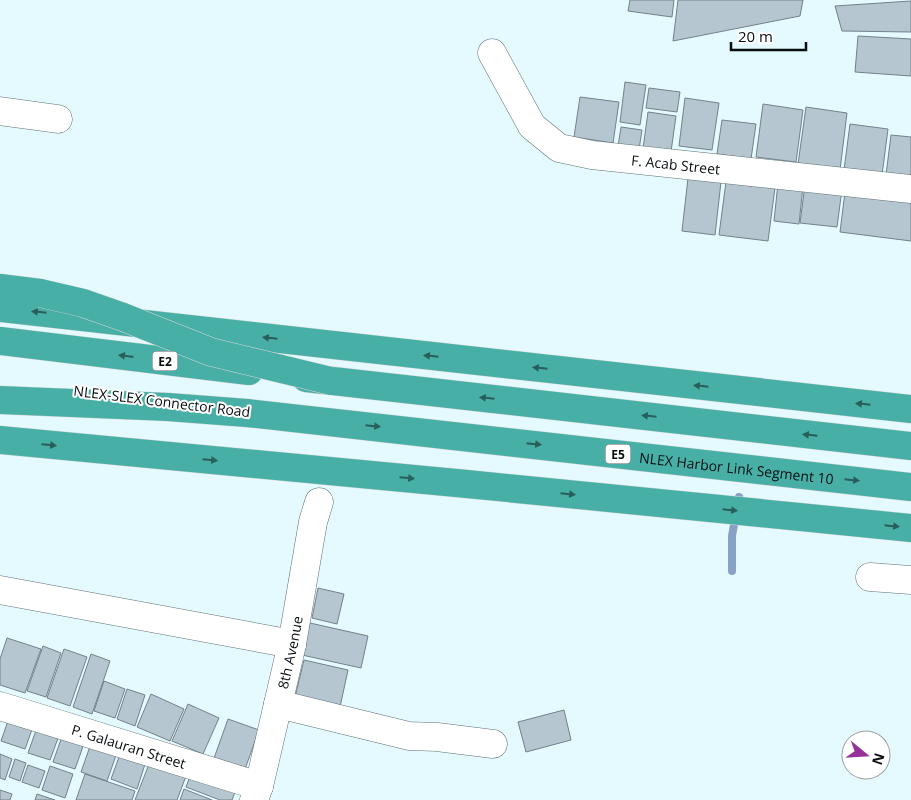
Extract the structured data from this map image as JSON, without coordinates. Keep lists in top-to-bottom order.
{
  "streets": {
    "highway": [
      "E2",
      "NLEX-SLEX Connector Road",
      "E5",
      "NLEX Harbor Link Segment 10"
    ],
    "street": ["F. Acab Street", "8th Avenue", "P. Galauran Street"]
  },
  "crossings": [
    ["NLEX-SLEX Connector Road", "NLEX Harbor Link Segment 10"],
    ["8th Avenue", "P. Galauran Street"]
  ],
  "scale_bar": "20 m",
  "north": "right"
}
